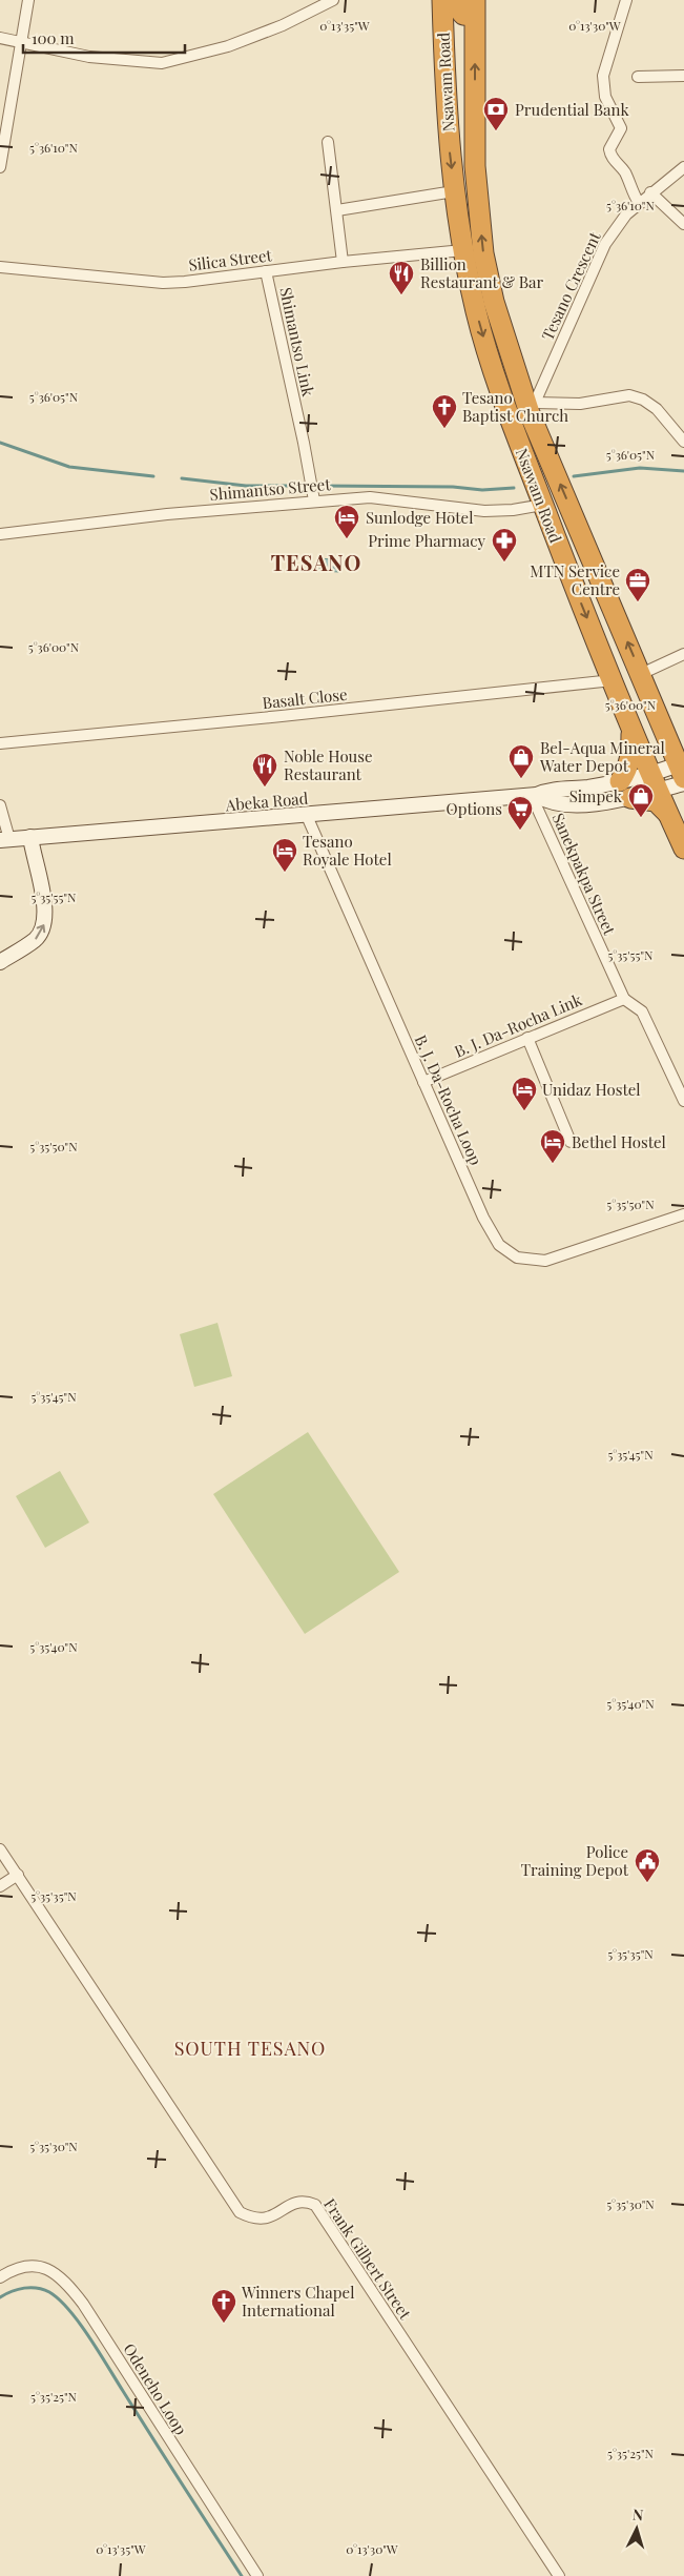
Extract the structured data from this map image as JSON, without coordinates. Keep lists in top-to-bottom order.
{
  "streets": {
    "highway": ["Nsawam Road"],
    "street": [
      "Silica Street",
      "Tesano Crescent",
      "Shimantso Link",
      "Shimantso Street",
      "Basalt Close",
      "Abeka Road",
      "Sanekpakpa Street",
      "B. J. Da-Rocha Link",
      "B. J. Da-Rocha Loop",
      "Frank Gilbert Street",
      "Odeneho Loop"
    ]
  },
  "crossings": [
    ["Nsawam Road", "Silica Street"],
    ["Nsawam Road", "Tesano Crescent"],
    ["Nsawam Road", "Shimantso Street"],
    ["Nsawam Road", "Basalt Close"],
    ["Nsawam Road", "Abeka Road"],
    ["Silica Street", "Shimantso Link"],
    ["Shimantso Link", "Shimantso Street"],
    ["Abeka Road", "Sanekpakpa Street"],
    ["Abeka Road", "B. J. Da-Rocha Loop"],
    ["Sanekpakpa Street", "B. J. Da-Rocha Link"],
    ["B. J. Da-Rocha Link", "B. J. Da-Rocha Loop"]
  ],
  "districts": ["TESANO", "SOUTH TESANO"],
  "places": {
    "bank": ["Prudential Bank"],
    "restaurant": ["Billion Restaurant & Bar", "Noble House Restaurant"],
    "church": ["Tesano Baptist Church", "Winners Chapel International"],
    "hotel": [
      "Sunlodge Hotel",
      "Tesano Royale Hotel",
      "Unidaz Hostel",
      "Bethel Hostel"
    ],
    "pharmacy": ["Prime Pharmacy"],
    "office": ["MTN Service Centre"],
    "shop": ["Bel-Aqua Mineral Water Depot", "Simpek"],
    "supermarket": ["Options"],
    "public building": ["Police Training Depot"]
  },
  "scale_bar": "100 m",
  "north": "top",
  "coordinates": [
    "0°13'35\"W",
    "0°13'30\"W",
    "5°36'10\"N",
    "5°36'05\"N",
    "5°36'00\"N",
    "5°35'55\"N",
    "5°35'50\"N",
    "5°35'45\"N",
    "5°35'40\"N",
    "5°35'35\"N",
    "5°35'30\"N",
    "5°35'25\"N"
  ]
}
